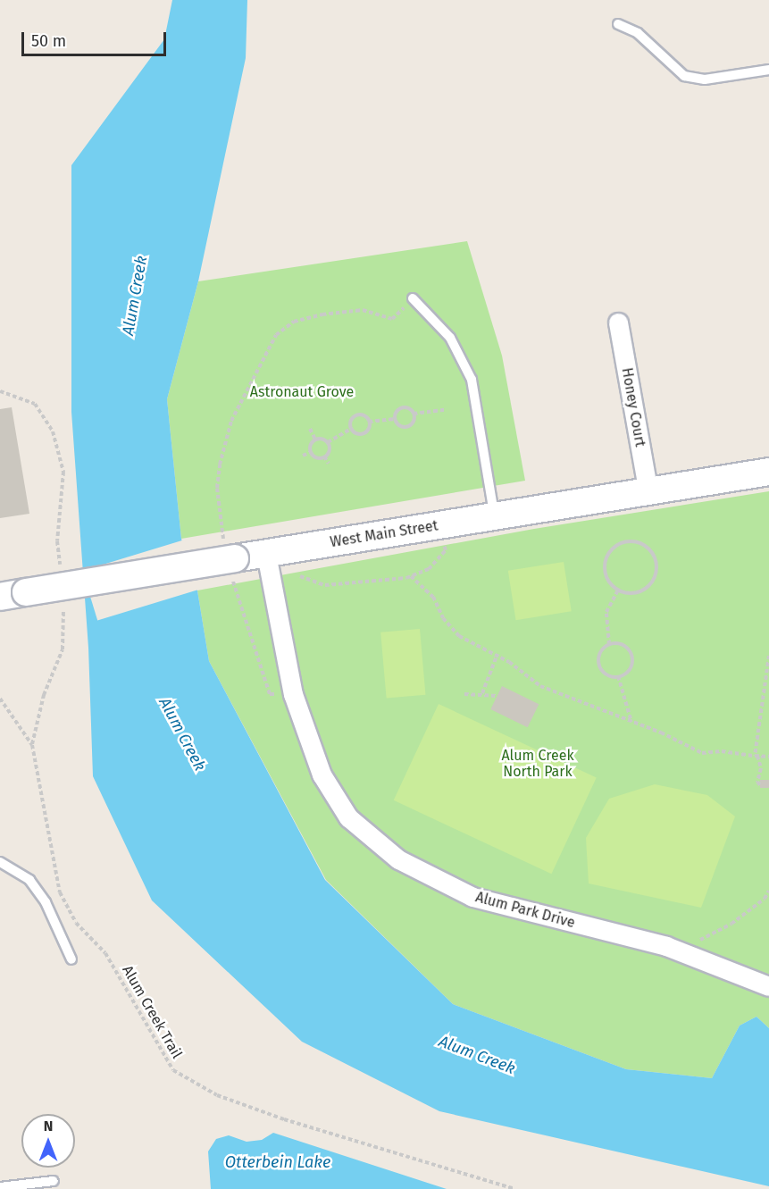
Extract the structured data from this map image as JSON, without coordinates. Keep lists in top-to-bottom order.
{
  "streets": {
    "main road": ["West Main Street"],
    "street": ["Honey Court", "Alum Park Drive"],
    "path": ["Alum Creek Trail"]
  },
  "crossings": [
    ["Honey Court", "West Main Street"],
    ["West Main Street", "Alum Park Drive"]
  ],
  "water": ["Alum Creek", "Otterbein Lake"],
  "parks": ["Astronaut Grove", "Alum Creek North Park"],
  "scale_bar": "50 m",
  "north": "top"
}
